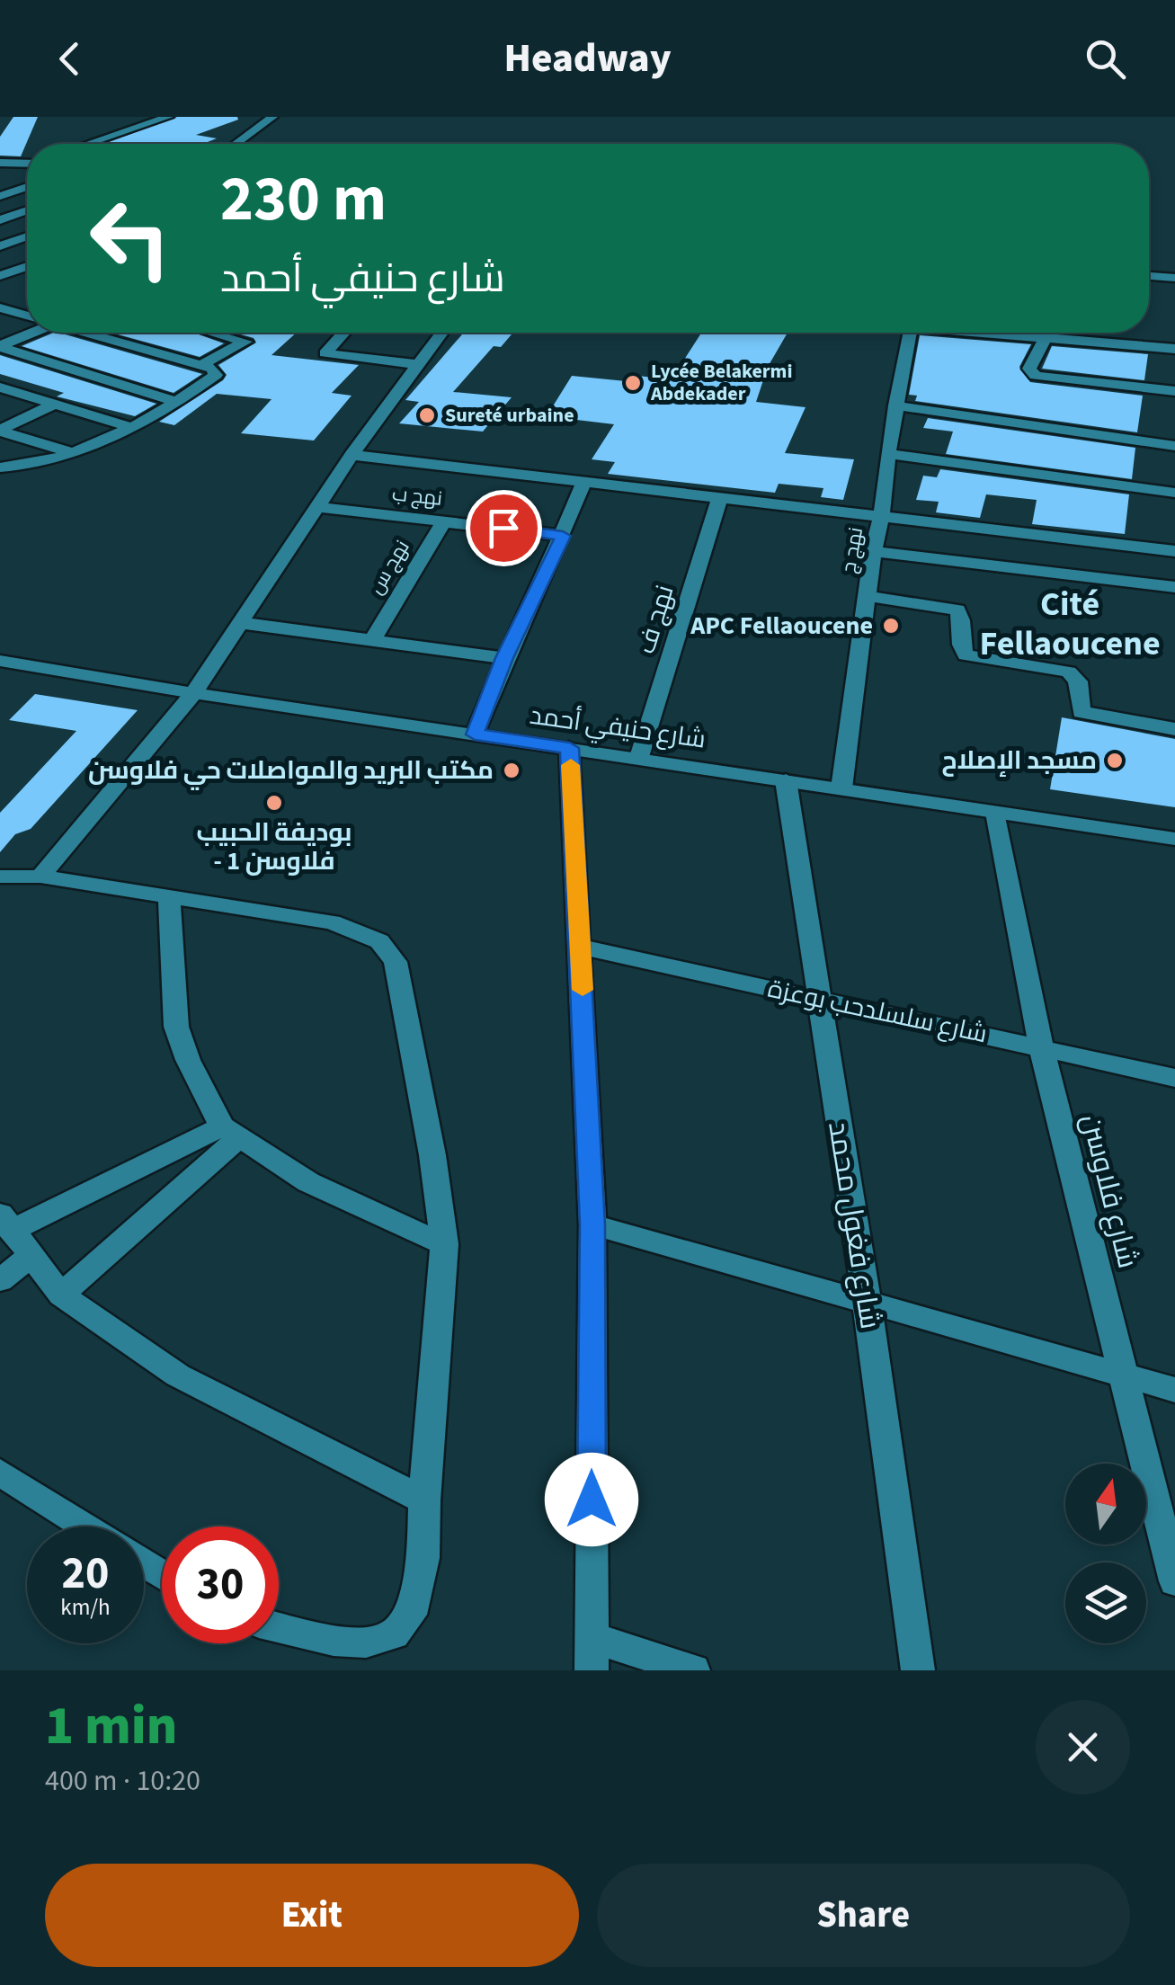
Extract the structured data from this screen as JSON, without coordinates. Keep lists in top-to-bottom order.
{
  "streets": {
    "street": [
      "نهج ب",
      "نهج ج",
      "نهج س",
      "نهج ف",
      "شارع حنيفي أحمد",
      "شارع سلسلدحب بوعزة",
      "شارع فلاوسن",
      "شارع فغول محمد"
    ]
  },
  "crossings": [
    ["نهج ب", "نهج س"],
    ["نهج ج", "شارع حنيفي أحمد"],
    ["نهج ف", "شارع حنيفي أحمد"],
    ["شارع حنيفي أحمد", "شارع فلاوسن"],
    ["شارع حنيفي أحمد", "شارع فغول محمد"],
    ["شارع سلسلدحب بوعزة", "شارع فلاوسن"],
    ["شارع سلسلدحب بوعزة", "شارع فغول محمد"]
  ],
  "districts": ["Cité Fellaoucene"],
  "places": [
    "Lycée Belakermi Abdekader",
    "Sureté urbaine",
    "APC Fellaoucene",
    "مسجد اﻹصلاح",
    "مكتب البريد والمواصلات حي فلاوسن",
    "بوديفة الحبيب - فلاوسن 1"
  ],
  "north": "top",
  "page": {
    "header": "Headway",
    "turn": ["230 m", "شارع حنيفي أحمد"],
    "speed": "20 km/h",
    "limit": "30",
    "heading": ["1 min", "400 m · 10:20"],
    "buttons": ["Exit", "Share"]
  }
}
